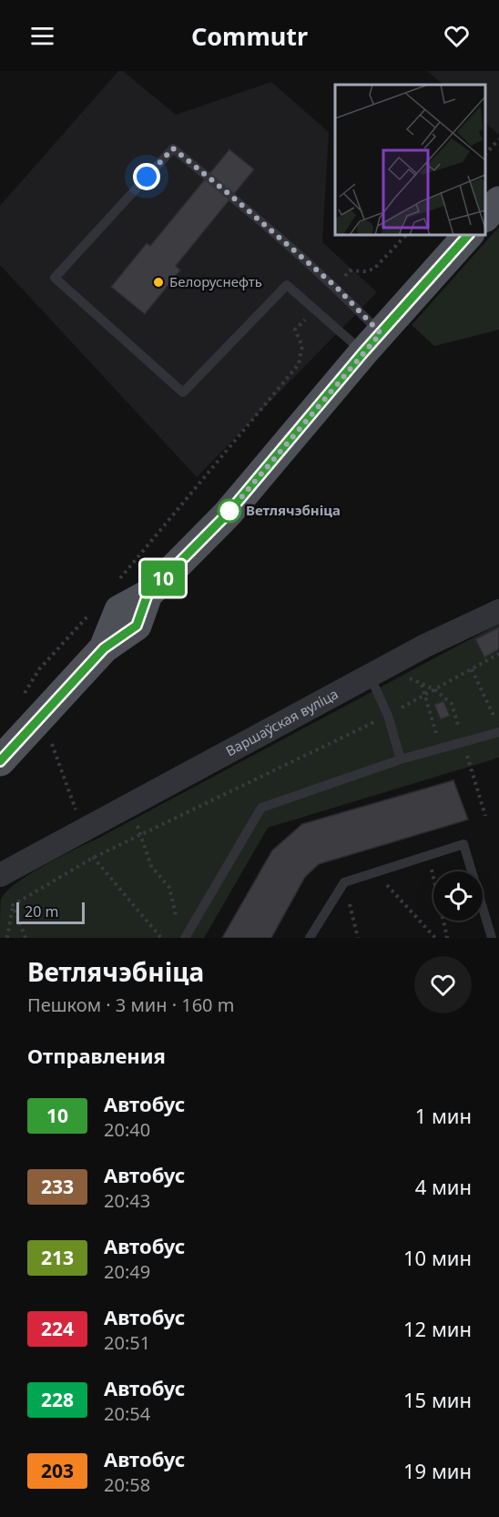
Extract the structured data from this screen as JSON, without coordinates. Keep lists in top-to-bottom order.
{
  "streets": {
    "street": ["Варшаўская вуліца"]
  },
  "places": ["Белоруснефть", "Ветлячэбніца"],
  "lines": ["bus line 10"],
  "scale_bar": "20 m",
  "page": {
    "header": "Commutr",
    "on_map": "10",
    "scale": "20 m",
    "heading": [
      ["Ветлячэбніца", "Пешком · 3 мин · 160 m"],
      "Отправления"
    ],
    "list": [
      {
        "mark": "10",
        "name": "Автобус",
        "note": "20:40",
        "value": "1 мин"
      },
      {
        "mark": "233",
        "name": "Автобус",
        "note": "20:43",
        "value": "4 мин"
      },
      {
        "mark": "213",
        "name": "Автобус",
        "note": "20:49",
        "value": "10 мин"
      },
      {
        "mark": "224",
        "name": "Автобус",
        "note": "20:51",
        "value": "12 мин"
      },
      {
        "mark": "228",
        "name": "Автобус",
        "note": "20:54",
        "value": "15 мин"
      },
      {
        "mark": "203",
        "name": "Автобус",
        "note": "20:58",
        "value": "19 мин"
      }
    ]
  }
}
